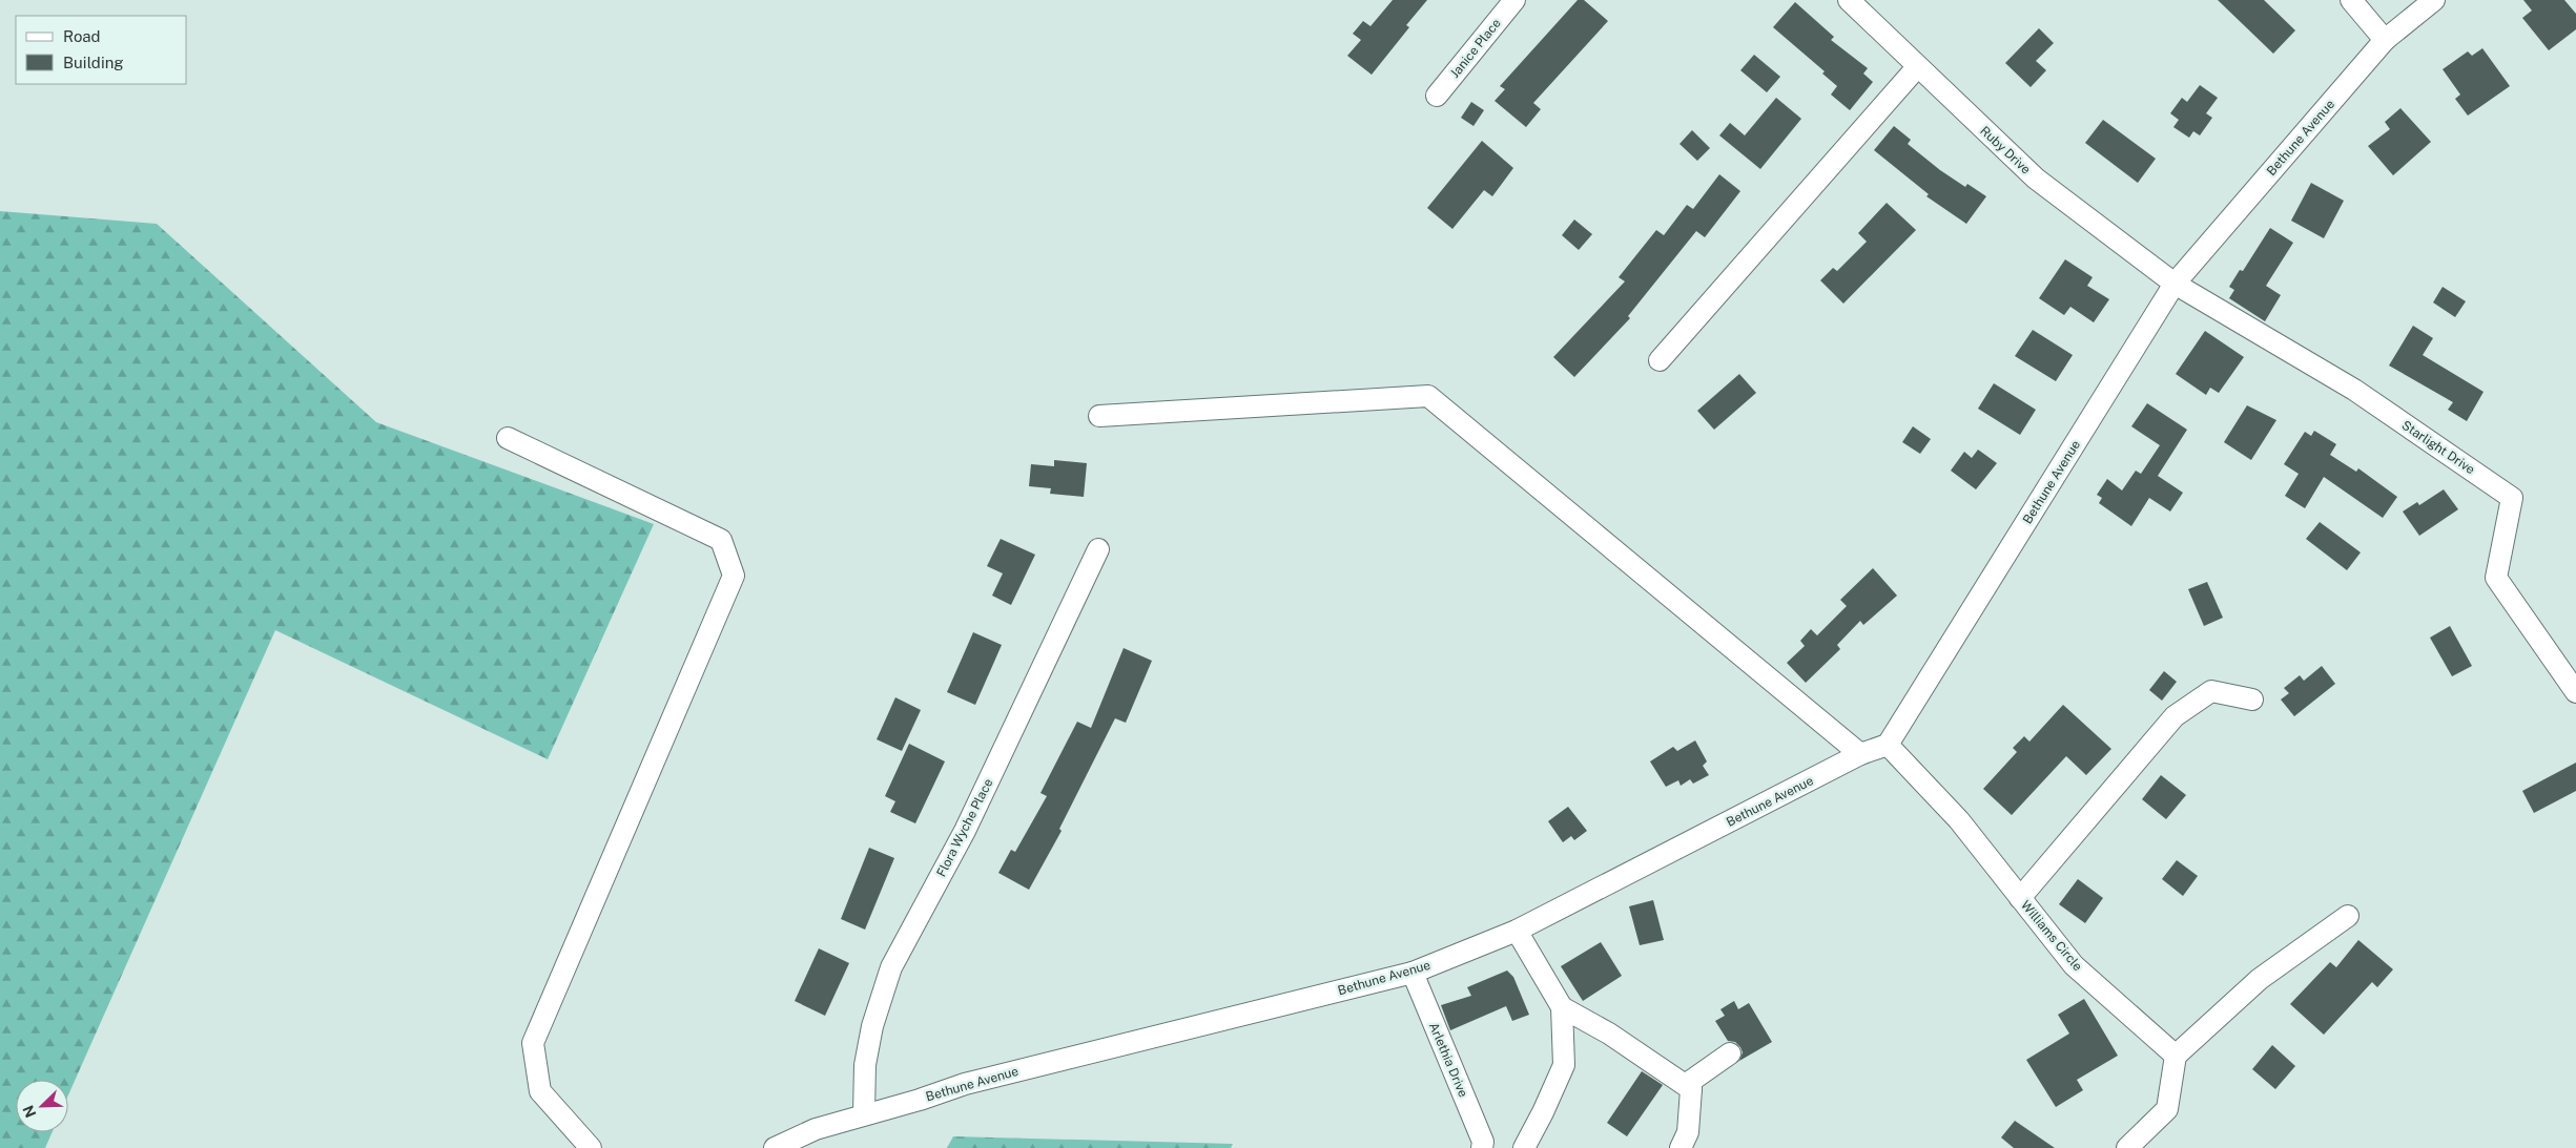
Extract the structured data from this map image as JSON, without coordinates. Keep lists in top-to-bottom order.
{
  "streets": {
    "street": [
      "Janice Place",
      "Bethune Avenue",
      "Ruby Drive",
      "Starlight Drive",
      "Flora Wyche Place",
      "Williams Circle",
      "Arlethia Drive"
    ]
  },
  "crossings": [
    ["Bethune Avenue", "Ruby Drive"],
    ["Bethune Avenue", "Starlight Drive"],
    ["Bethune Avenue", "Flora Wyche Place"],
    ["Bethune Avenue", "Williams Circle"],
    ["Bethune Avenue", "Arlethia Drive"],
    ["Ruby Drive", "Starlight Drive"]
  ],
  "legend": ["Road", "Building"],
  "north": "bottom left"
}
